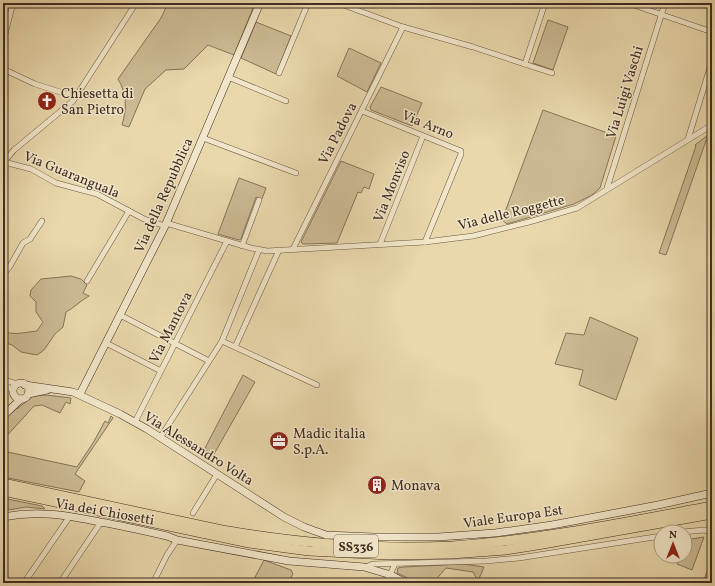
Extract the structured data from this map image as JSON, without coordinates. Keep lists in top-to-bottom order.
{
  "streets": {
    "highway": ["SS336"],
    "street": [
      "Via Luigi Vaschi",
      "Via Arno",
      "Via Padova",
      "Via Guaranguala",
      "Via Monviso",
      "Via della Repubblica",
      "Via delle Roggette",
      "Via Mantova",
      "Via Alessandro Volta",
      "Via dei Chiosetti",
      "Viale Europa Est"
    ]
  },
  "crossings": [
    ["Via Luigi Vaschi", "Via delle Roggette"],
    ["Via Arno", "Via Padova"],
    ["Via Arno", "Via Monviso"],
    ["Via Arno", "Via delle Roggette"],
    ["Via Padova", "Via delle Roggette"],
    ["Via Guaranguala", "Via della Repubblica"],
    ["Via Guaranguala", "Via delle Roggette"],
    ["Via Monviso", "Via delle Roggette"],
    ["Via della Repubblica", "Via delle Roggette"],
    ["Via della Repubblica", "Via Alessandro Volta"],
    ["Via delle Roggette", "Via Mantova"],
    ["Via Mantova", "Via Alessandro Volta"],
    ["Via Alessandro Volta", "Viale Europa Est"]
  ],
  "places": {
    "church": ["Chiesetta di San Pietro"],
    "office": ["Madic italia S.p.A."],
    "building": ["Monava"]
  },
  "north": "top"
}
